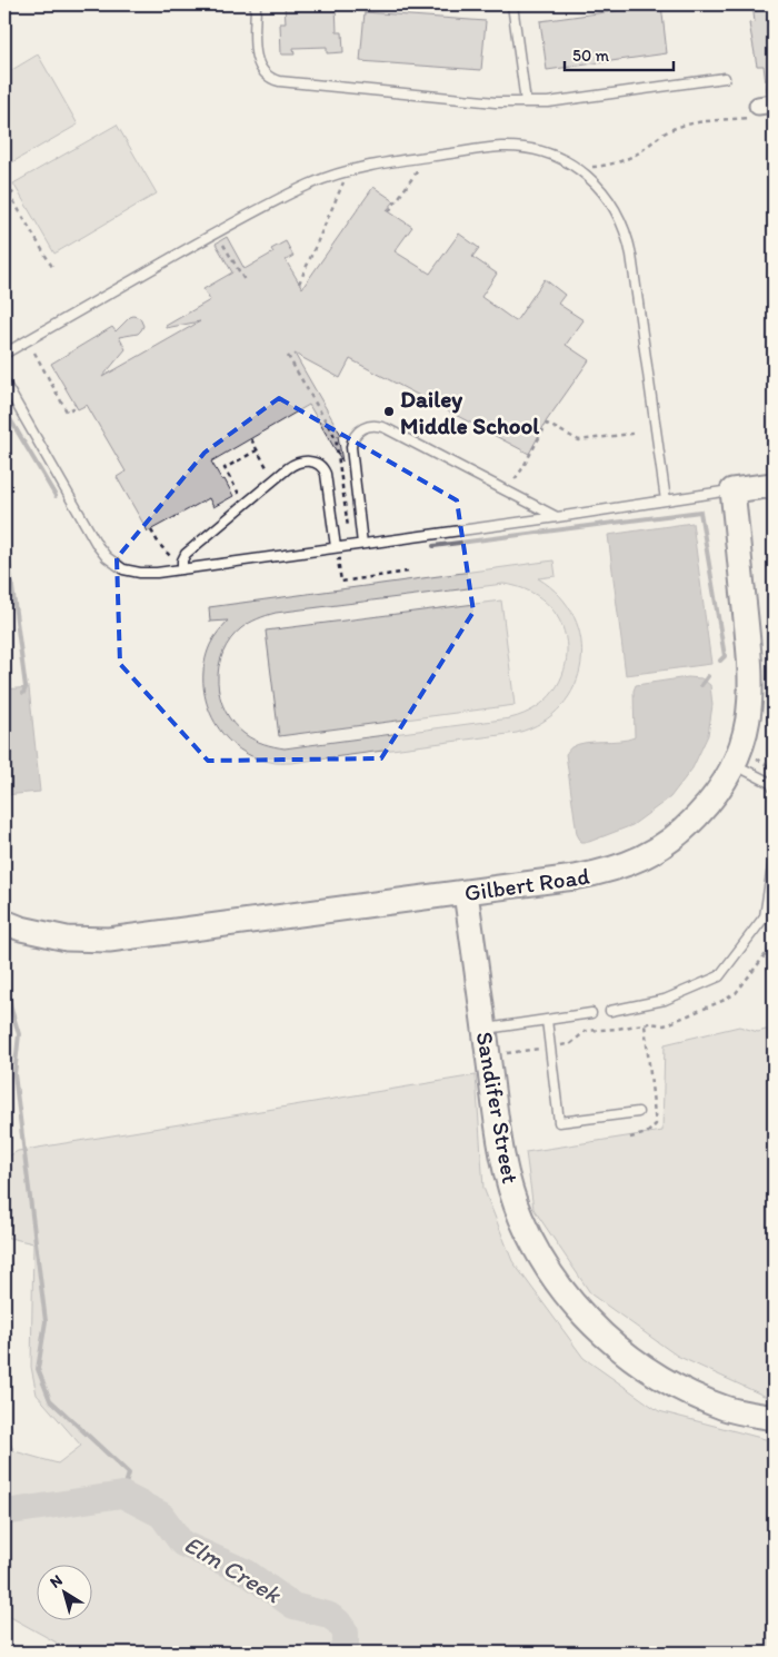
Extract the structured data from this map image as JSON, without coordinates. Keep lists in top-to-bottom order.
{
  "streets": {
    "street": ["Gilbert Road", "Sandifer Street"]
  },
  "crossings": [
    ["Gilbert Road", "Sandifer Street"]
  ],
  "water": ["Elm Creek"],
  "places": ["Dailey Middle School"],
  "scale_bar": "50 m",
  "north": "top left"
}
